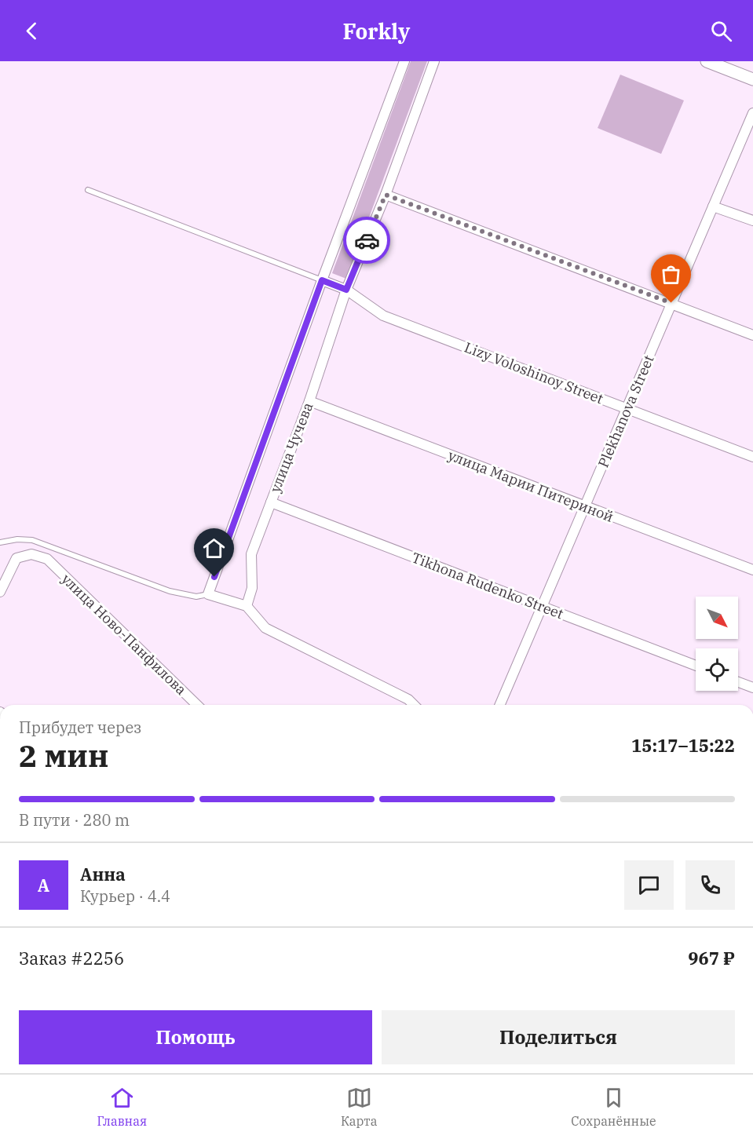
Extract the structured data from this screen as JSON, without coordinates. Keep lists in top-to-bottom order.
{
  "streets": {
    "street": [
      "Lizy Voloshinoy Street",
      "Plekhanova Street",
      "улица Чучева",
      "улица Марии Питериной",
      "Tikhona Rudenko Street",
      "улица Ново-Панфилова"
    ]
  },
  "crossings": [
    ["Lizy Voloshinoy Street", "Plekhanova Street"],
    ["Lizy Voloshinoy Street", "улица Чучева"],
    ["Plekhanova Street", "улица Марии Питериной"],
    ["Plekhanova Street", "Tikhona Rudenko Street"],
    ["улица Чучева", "улица Марии Питериной"],
    ["улица Чучева", "Tikhona Rudenko Street"]
  ],
  "north": "bottom right",
  "page": {
    "header": "Forkly",
    "heading": ["2 мин", "Прибудет через", "15:17–15:22"],
    "panel": [
      "Анна",
      "Курьер · 4.4",
      "Заказ #2256",
      "967 ₽"
    ],
    "bar": "В пути · 280 m",
    "round": "А",
    "buttons": ["Помощь", "Поделиться"],
    "tabs": ["Главная", "Карта", "Сохранённые"]
  }
}
